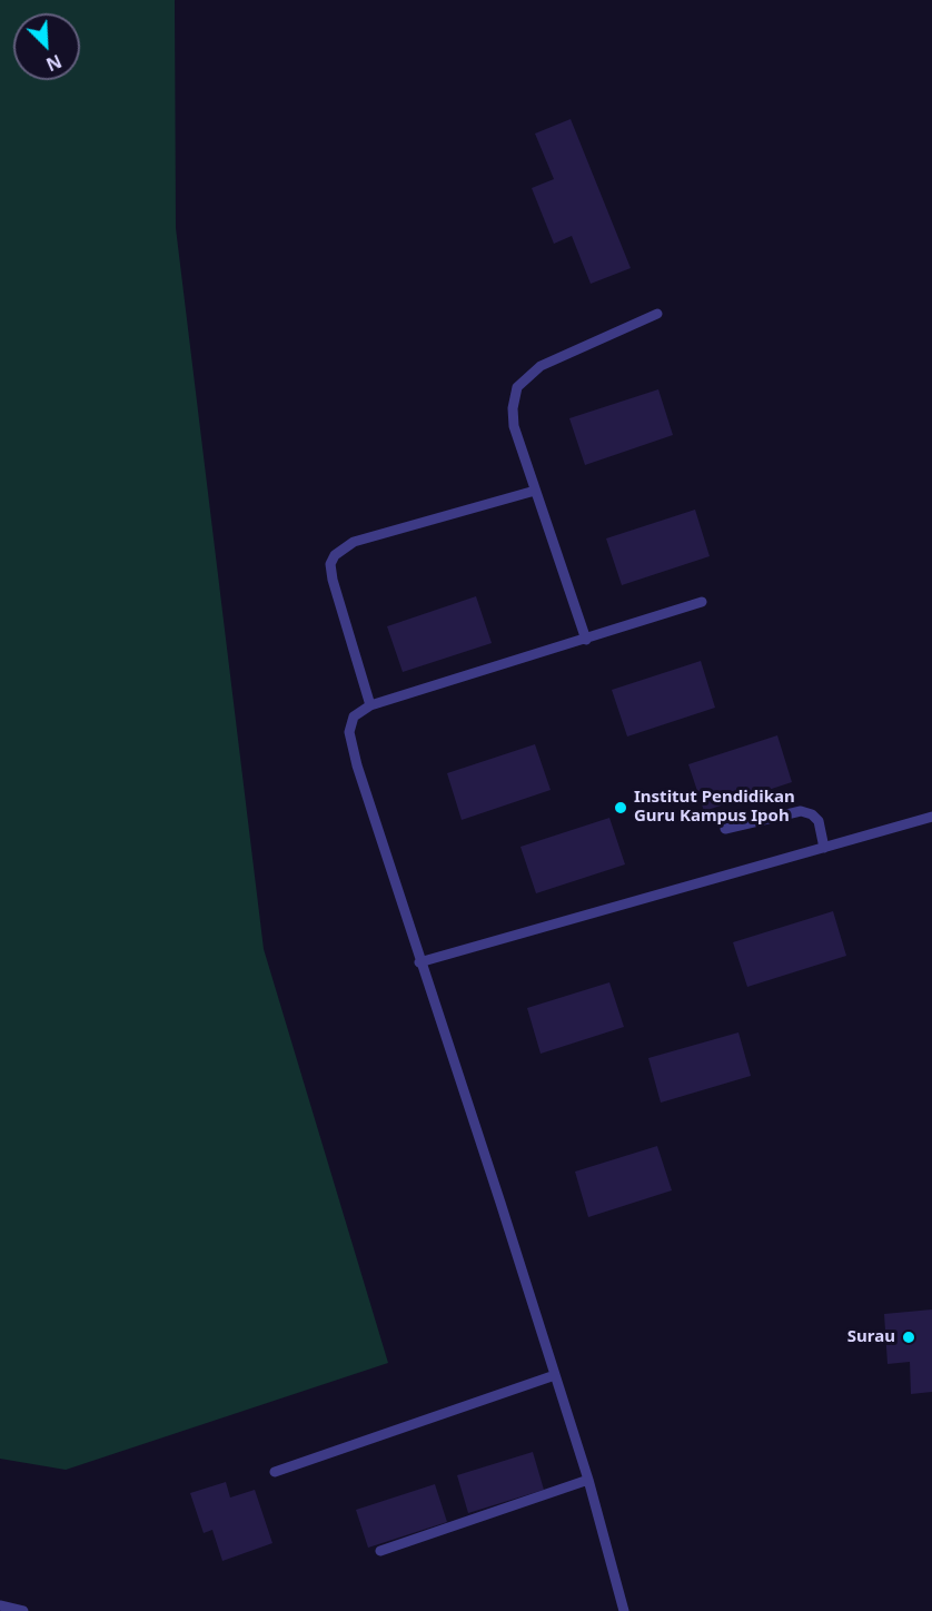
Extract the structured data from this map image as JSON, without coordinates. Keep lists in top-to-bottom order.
{
  "places": ["Institut Pendidikan Guru Kampus Ipoh", "Surau"],
  "north": "bottom right"
}
